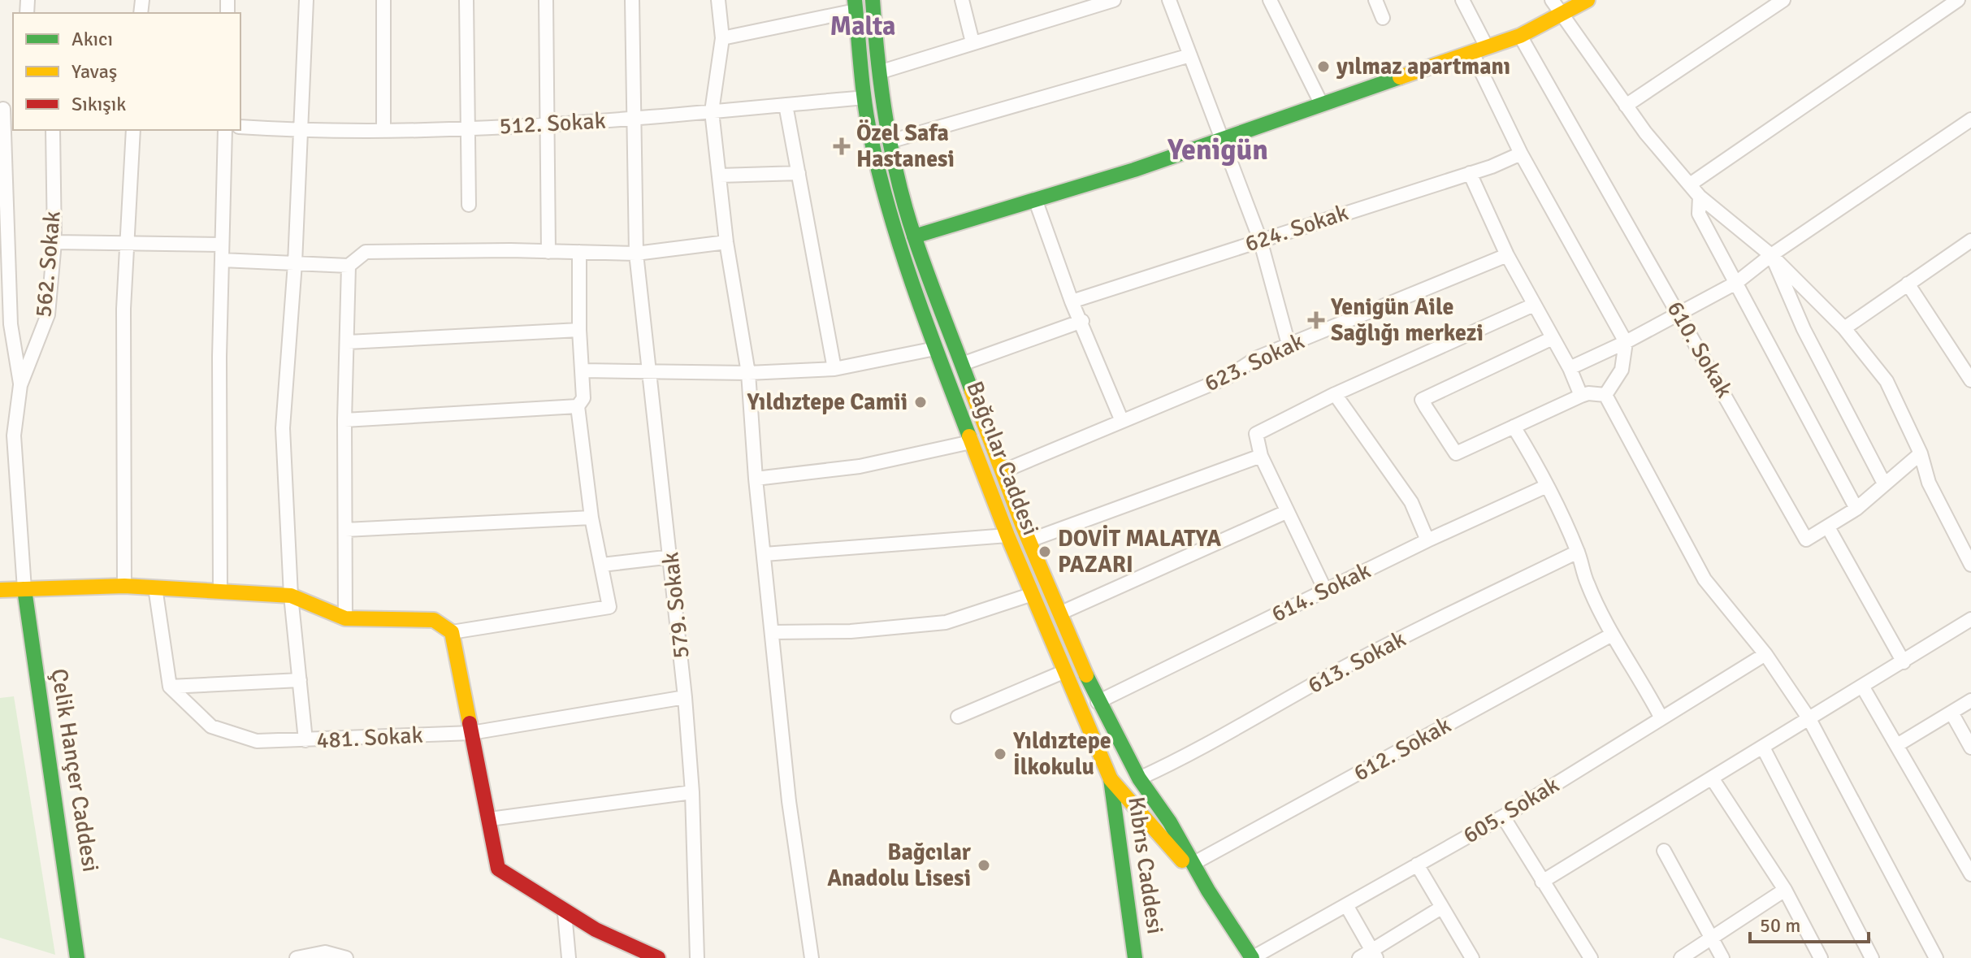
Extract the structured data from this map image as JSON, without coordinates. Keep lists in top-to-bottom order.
{
  "streets": {
    "street": [
      "512. Sokak",
      "624. Sokak",
      "562. Sokak",
      "610. Sokak",
      "623. Sokak",
      "Bağcılar Caddesi",
      "614. Sokak",
      "579. Sokak",
      "613. Sokak",
      "481. Sokak",
      "612. Sokak",
      "Çelik Hançer Caddesi",
      "605. Sokak",
      "Kıbrıs Caddesi"
    ]
  },
  "crossings": [
    ["512. Sokak", "Bağcılar Caddesi"],
    ["512. Sokak", "579. Sokak"],
    ["562. Sokak", "Çelik Hançer Caddesi"],
    ["623. Sokak", "Bağcılar Caddesi"],
    ["Bağcılar Caddesi", "614. Sokak"],
    ["Bağcılar Caddesi", "613. Sokak"],
    ["Bağcılar Caddesi", "612. Sokak"],
    ["Bağcılar Caddesi", "605. Sokak"],
    ["Bağcılar Caddesi", "Kıbrıs Caddesi"],
    ["579. Sokak", "481. Sokak"]
  ],
  "districts": ["Malta", "Yenigün"],
  "places": {
    "other": [
      "yılmaz apartmanı",
      "Yıldıztepe Camii",
      "DOVİT MALATYA PAZARI",
      "Yıldıztepe İlkokulu",
      "Bağcılar Anadolu Lisesi"
    ],
    "health": ["Özel Safa Hastanesi", "Yenigün Aile Sağlığı merkezi"]
  },
  "legend": ["Akıcı", "Yavaş", "Sıkışık"],
  "scale_bar": "50 m"
}
